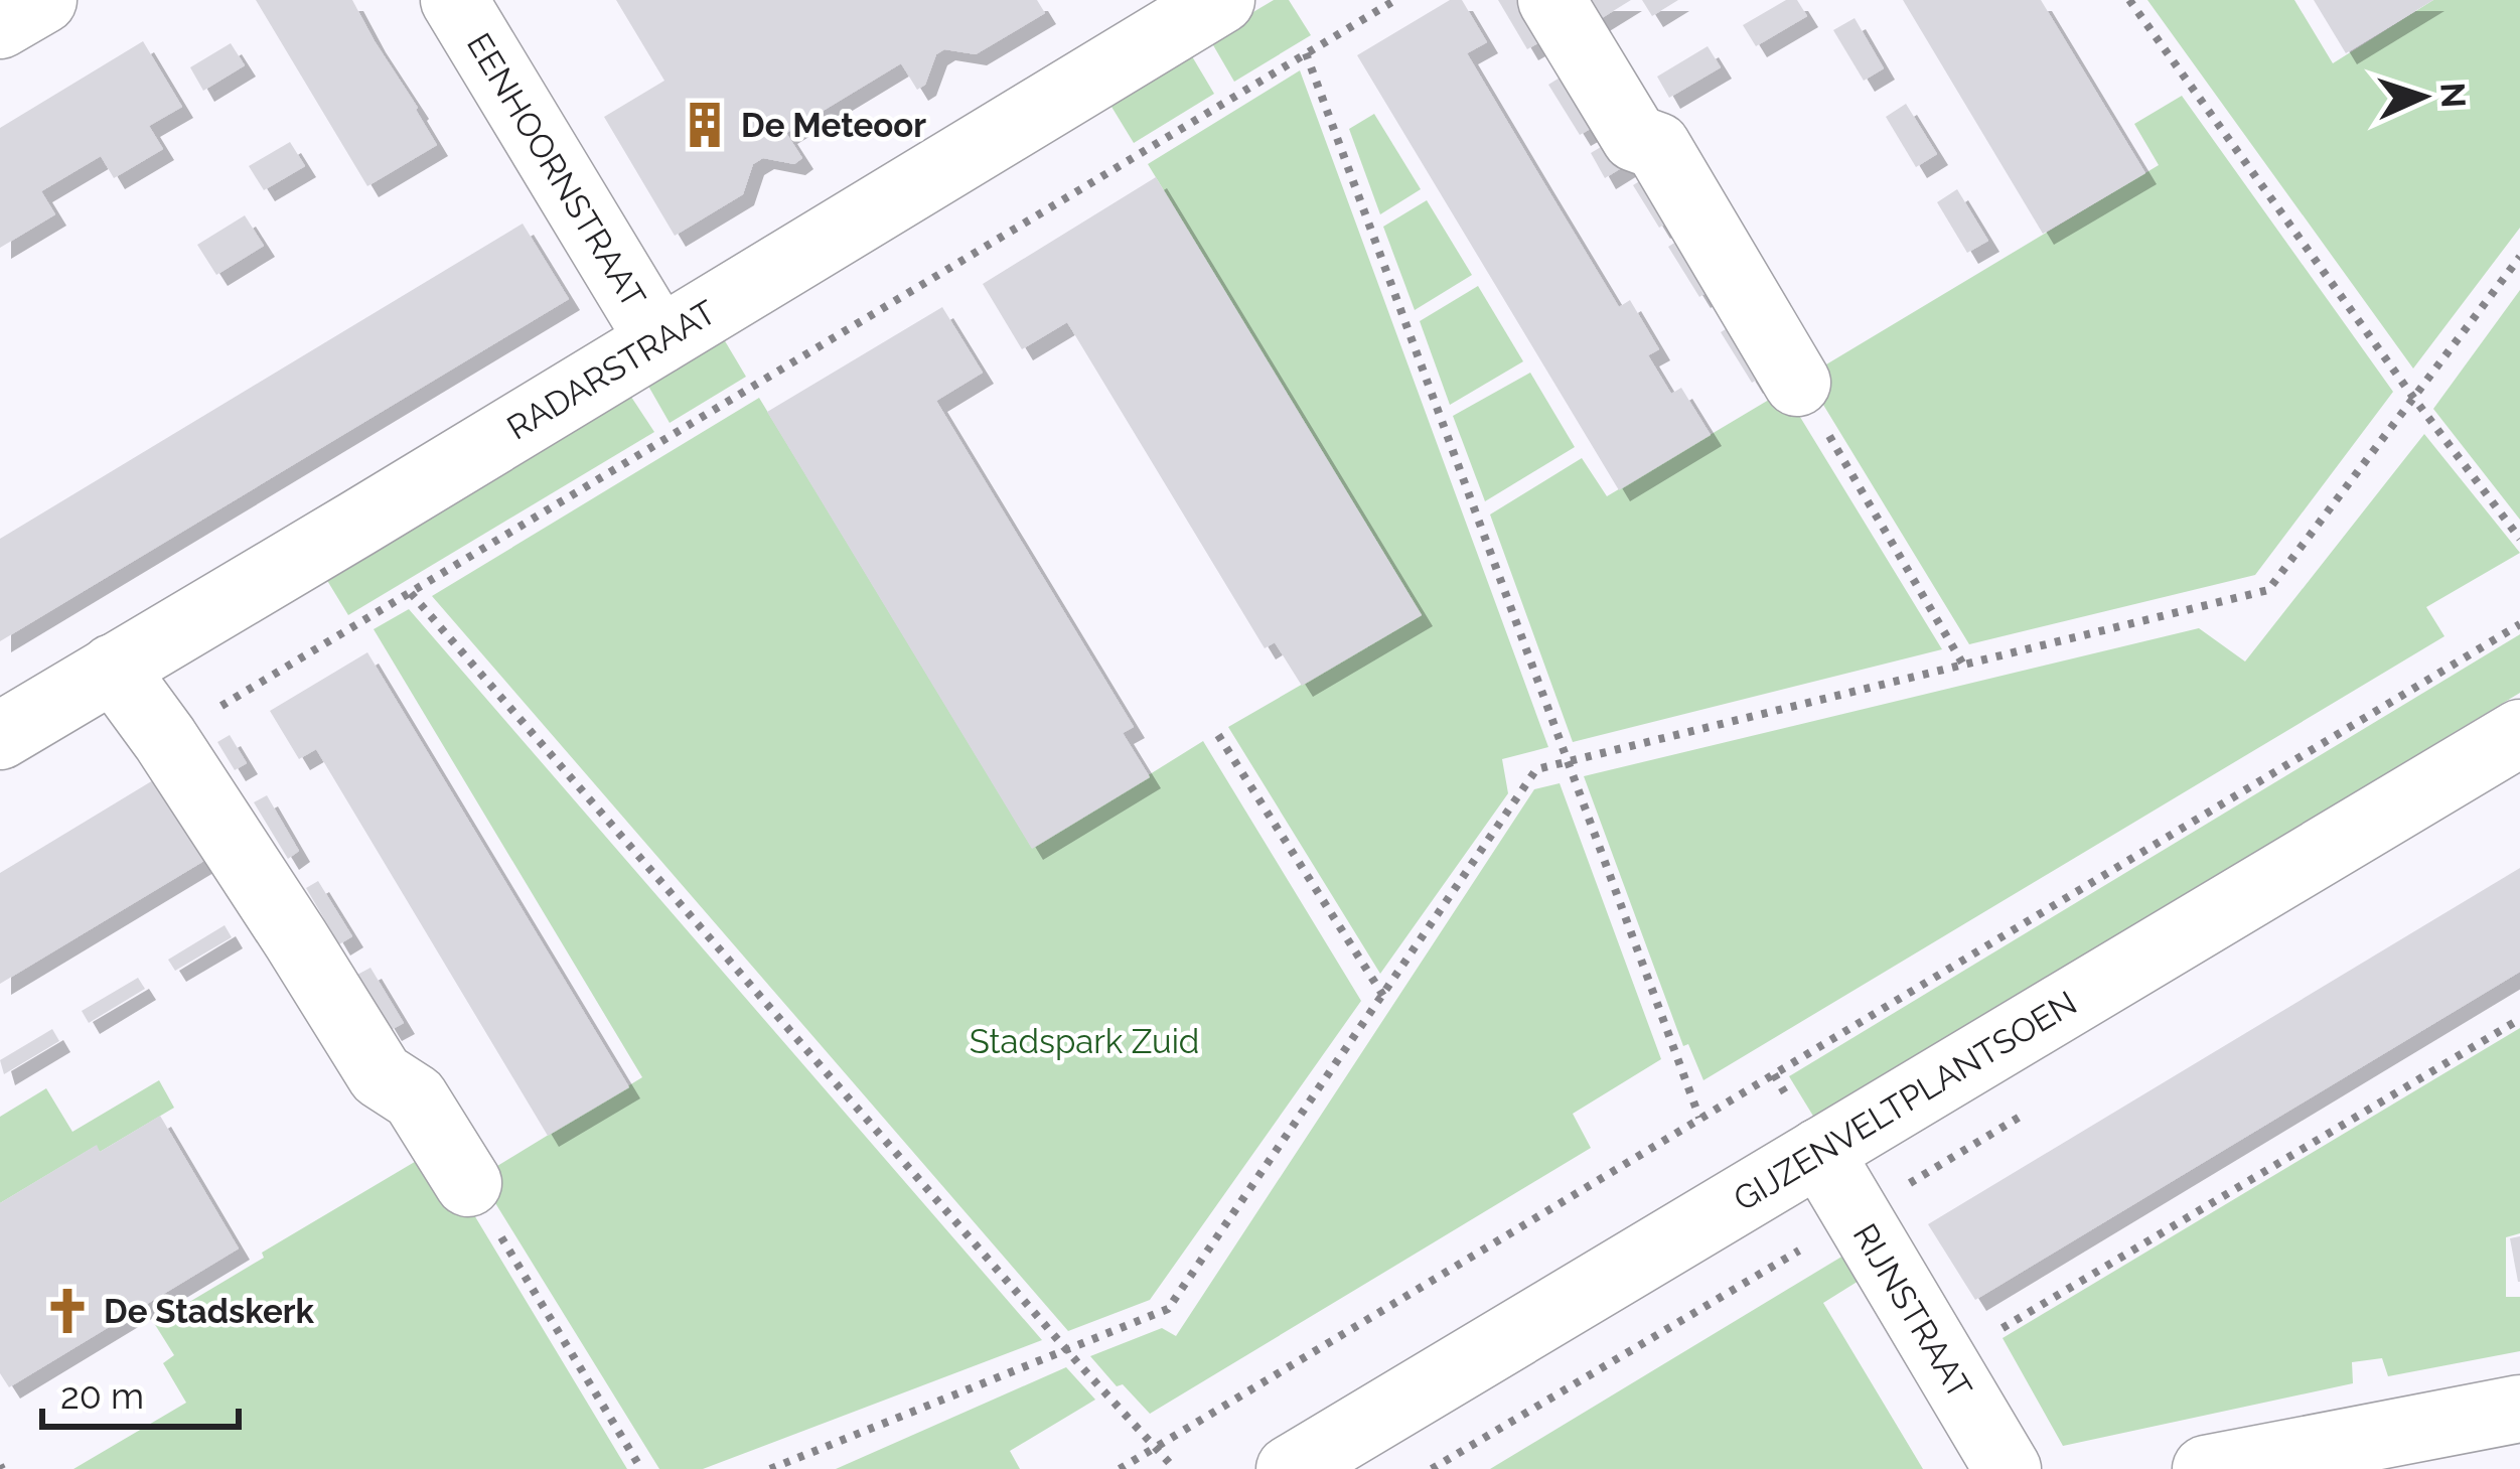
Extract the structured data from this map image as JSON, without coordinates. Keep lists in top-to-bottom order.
{
  "streets": {
    "street": [
      "EENHOORNSTRAAT",
      "RADARSTRAAT",
      "GIJZENVELTPLANTSOEN",
      "RIJNSTRAAT"
    ]
  },
  "crossings": [
    ["EENHOORNSTRAAT", "RADARSTRAAT"],
    ["GIJZENVELTPLANTSOEN", "RIJNSTRAAT"]
  ],
  "parks": ["Stadspark Zuid"],
  "places": {
    "building": ["De Meteoor"],
    "church": ["De Stadskerk"]
  },
  "scale_bar": "20 m",
  "north": "right"
}
